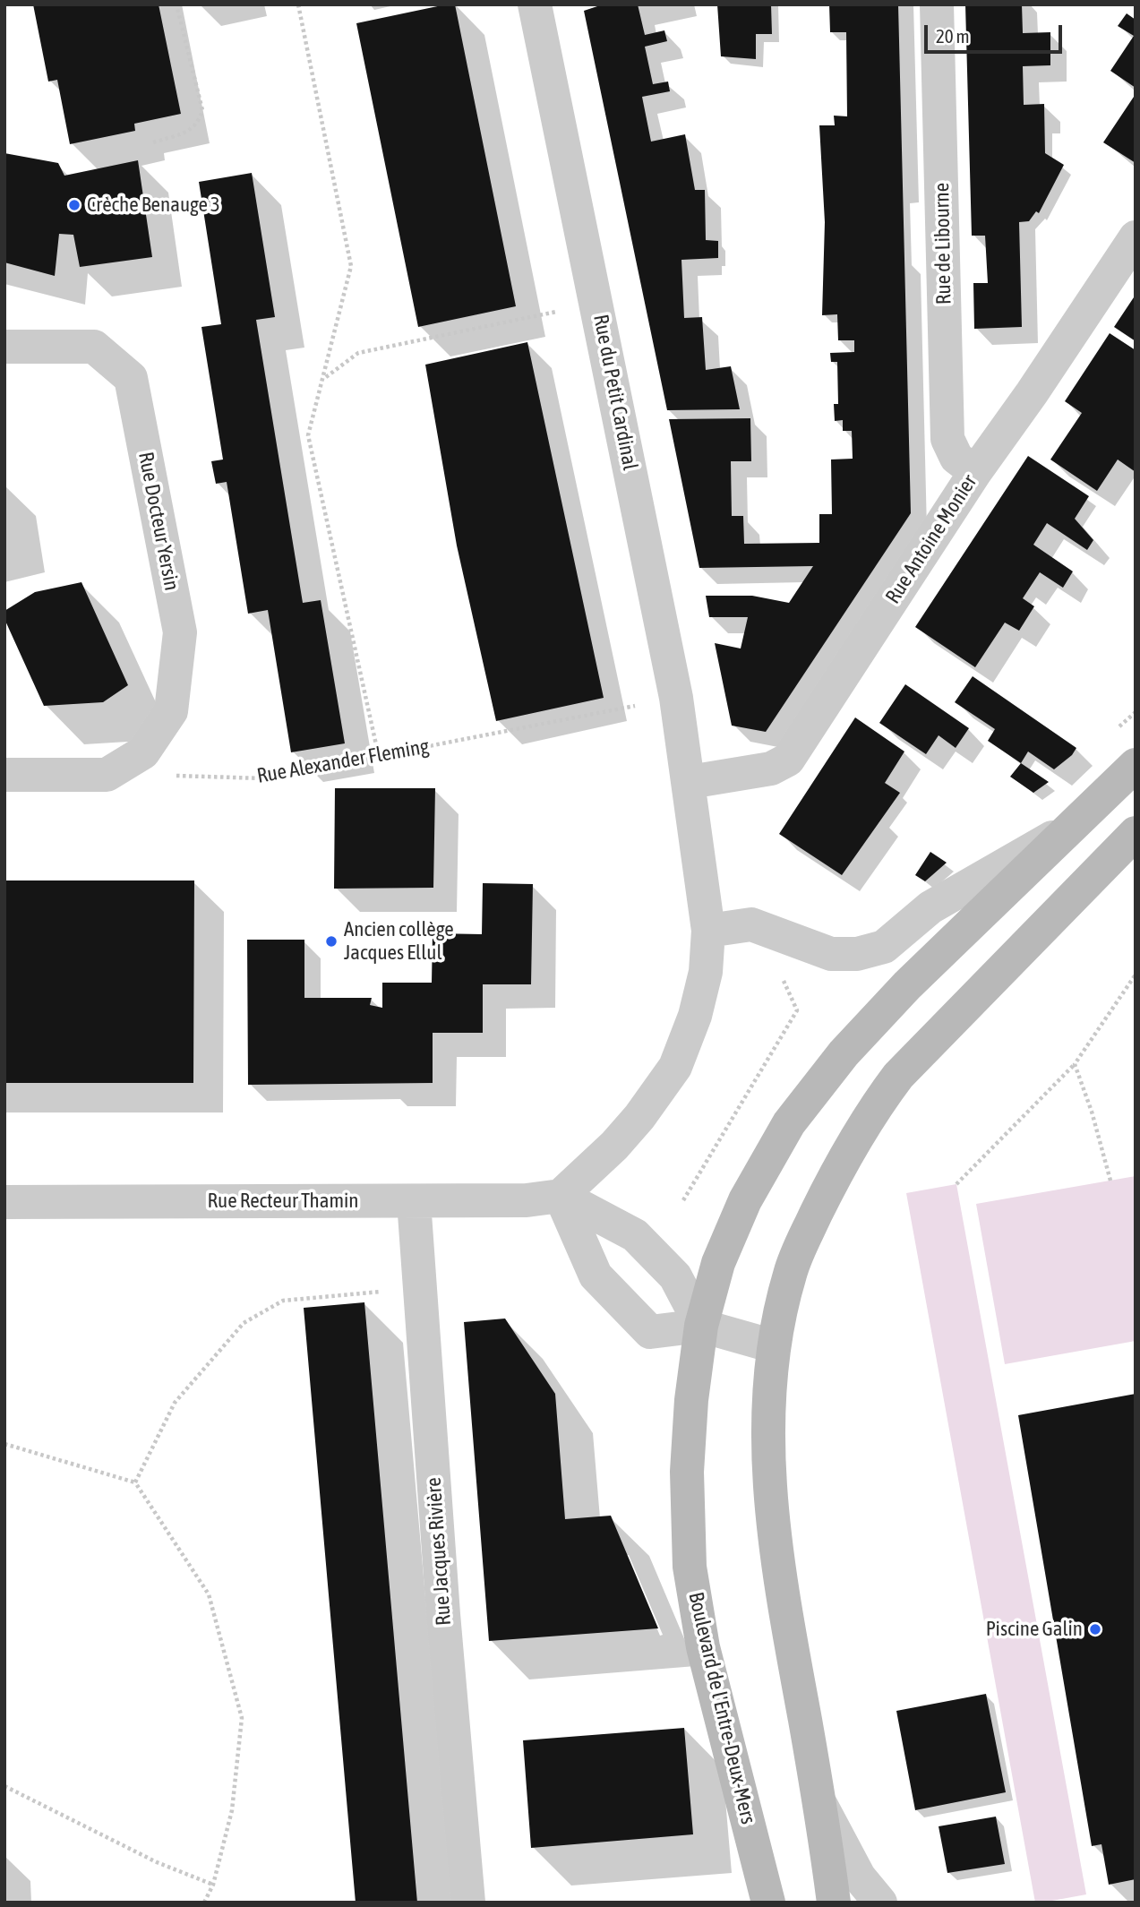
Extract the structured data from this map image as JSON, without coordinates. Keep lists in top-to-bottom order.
{
  "streets": {
    "main road": ["Boulevard de l'Entre-Deux-Mers"],
    "street": [
      "Rue de Libourne",
      "Rue du Petit Cardinal",
      "Rue Docteur Yersin",
      "Rue Antoine Monier",
      "Rue Recteur Thamin",
      "Rue Jacques Rivière"
    ],
    "path": ["Rue Alexander Fleming"]
  },
  "crossings": [
    ["Rue de Libourne", "Rue Antoine Monier"],
    ["Rue du Petit Cardinal", "Rue Antoine Monier"],
    ["Rue du Petit Cardinal", "Rue Alexander Fleming"],
    ["Rue du Petit Cardinal", "Rue Recteur Thamin"],
    ["Rue Docteur Yersin", "Rue Alexander Fleming"],
    ["Rue Recteur Thamin", "Rue Jacques Rivière"]
  ],
  "places": ["Crèche Benauge 3", "Ancien collège Jacques Ellul", "Piscine Galin"],
  "scale_bar": "20 m"
}
